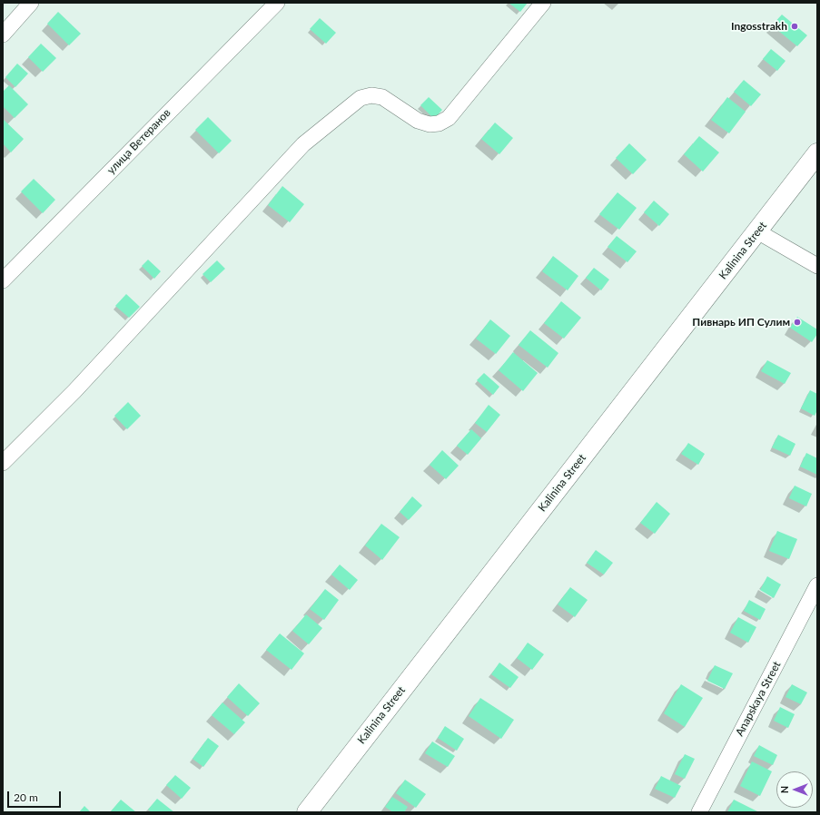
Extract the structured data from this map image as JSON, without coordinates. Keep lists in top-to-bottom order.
{
  "streets": {
    "main road": ["Kalinina Street"],
    "street": ["улица Ветеранов", "Anapskaya Street"]
  },
  "places": ["Ingosstrakh", "Пивнарь ИП Сулим"],
  "scale_bar": "20 m",
  "north": "left"
}
